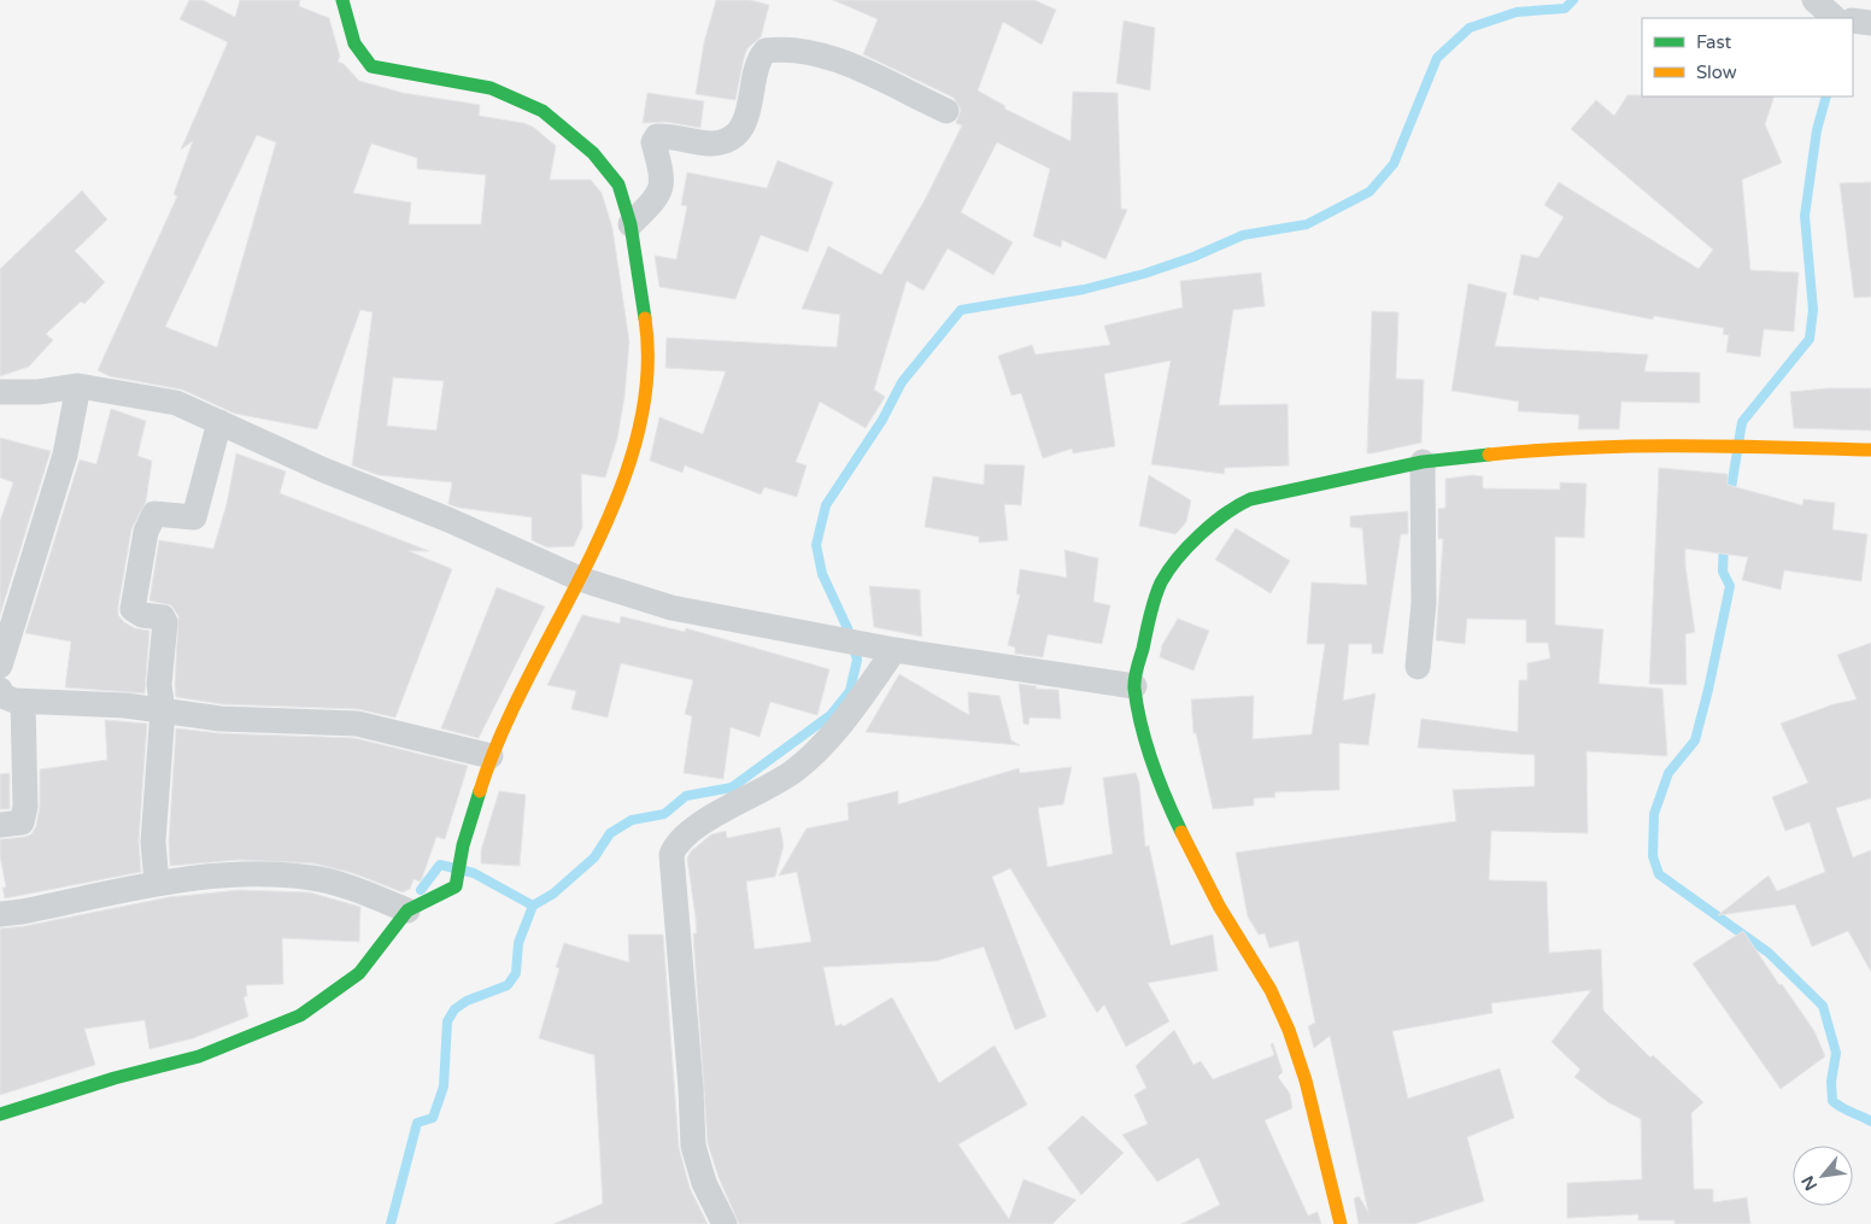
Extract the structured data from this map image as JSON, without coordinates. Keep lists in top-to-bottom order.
{
  "legend": ["Fast", "Slow"],
  "north": "bottom left"
}
